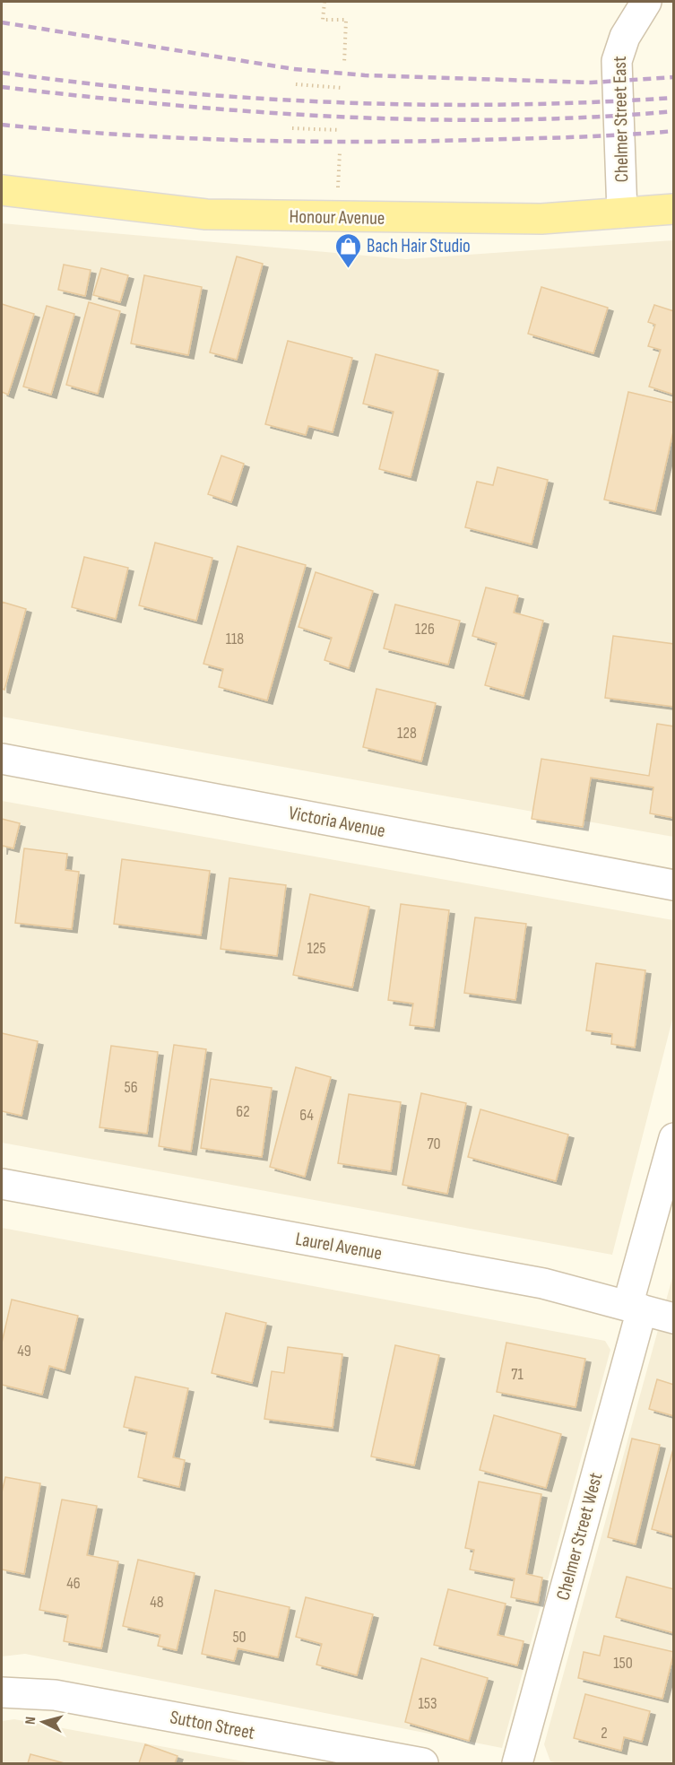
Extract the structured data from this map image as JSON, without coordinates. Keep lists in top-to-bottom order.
{
  "streets": {
    "main road": ["Honour Avenue"],
    "street": [
      "Chelmer Street East",
      "Victoria Avenue",
      "Laurel Avenue",
      "Chelmer Street West",
      "Sutton Street"
    ]
  },
  "crossings": [
    ["Chelmer Street East", "Honour Avenue"],
    ["Laurel Avenue", "Chelmer Street West"]
  ],
  "places": {
    "shop": ["Bach Hair Studio"]
  },
  "house_numbers": [
    "126",
    "118",
    "128",
    "125",
    "56",
    "62",
    "64",
    "70",
    "49",
    "71",
    "46",
    "48",
    "50",
    "150",
    "153",
    "2"
  ],
  "north": "left"
}
